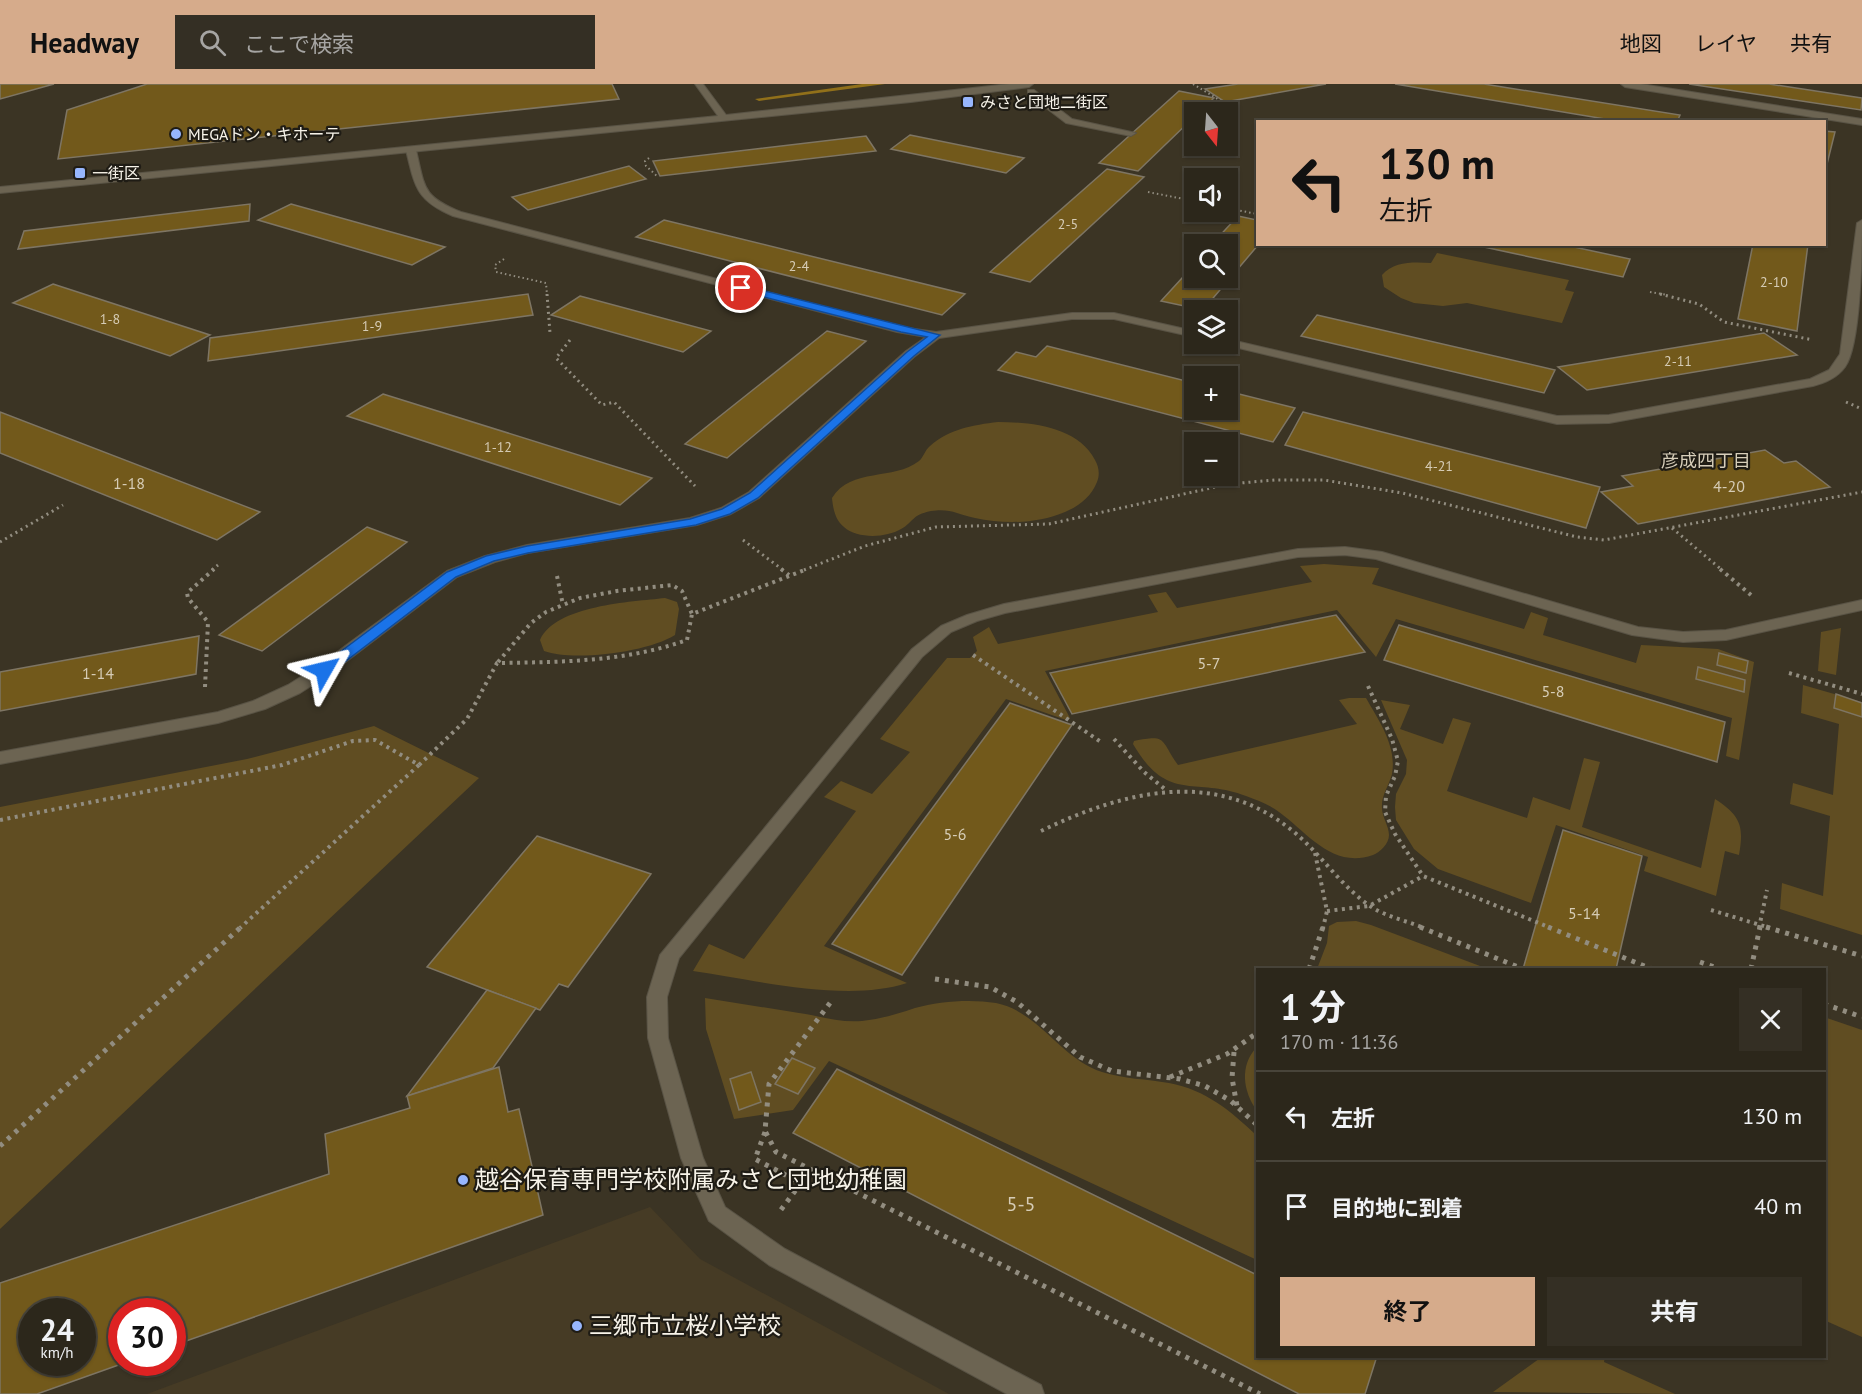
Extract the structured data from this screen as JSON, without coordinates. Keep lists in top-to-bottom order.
{
  "districts": ["彦成四丁目"],
  "places": {
    "transit": ["みさと団地二街区", "一街区"],
    "other": ["MEGAドン・キホーテ", "越谷保育専門学校附属みさと団地幼稚園", "三郷市立桜小学校"]
  },
  "house_numbers": [
    "2-5",
    "2-4",
    "2-10",
    "1-8",
    "1-9",
    "2-11",
    "1-12",
    "4-21",
    "1-18",
    "4-20",
    "5-7",
    "1-14",
    "5-8",
    "5-6",
    "5-14",
    "5-5"
  ],
  "north": "bottom",
  "page": {
    "header": "Headway",
    "search": "ここで検索",
    "nav": ["地図", "レイヤ", "共有"],
    "map_buttons": ["+", "−"],
    "turn": ["130 m", "左折"],
    "heading": ["1 分", "170 m · 11:36"],
    "list": [
      {
        "name": "左折",
        "value": "130 m"
      },
      {
        "name": "目的地に到着",
        "value": "40 m"
      }
    ],
    "buttons": ["終了", "共有"],
    "speed": "24 km/h",
    "limit": "30"
  }
}
